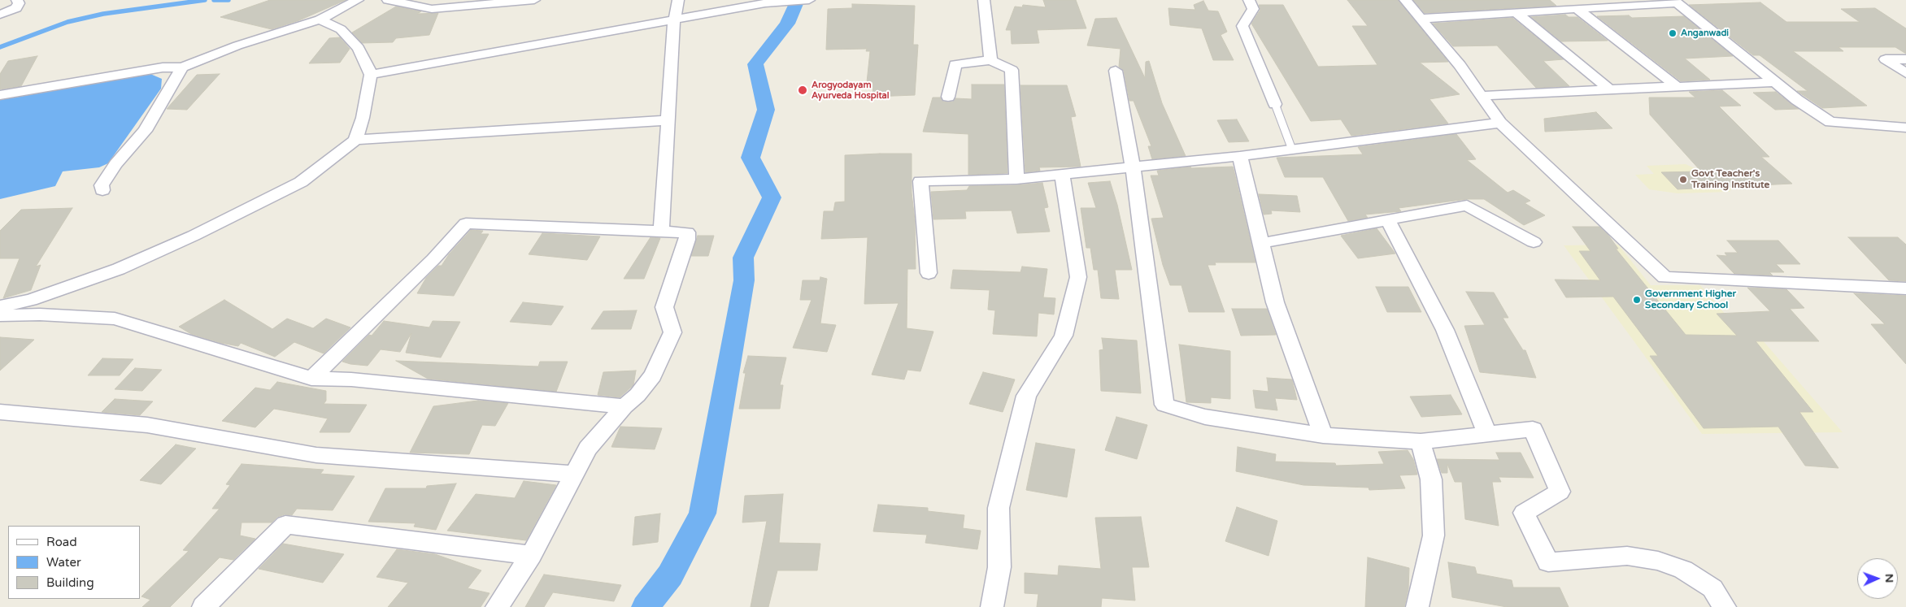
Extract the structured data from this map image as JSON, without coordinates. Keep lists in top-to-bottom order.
{
  "places": [
    "Anganwadi",
    "Arogyodayam Ayurveda Hospital",
    "Govt Teacher's Training Institute",
    "Government Higher Secondary School"
  ],
  "legend": ["Road", "Water", "Building"],
  "north": "right"
}
